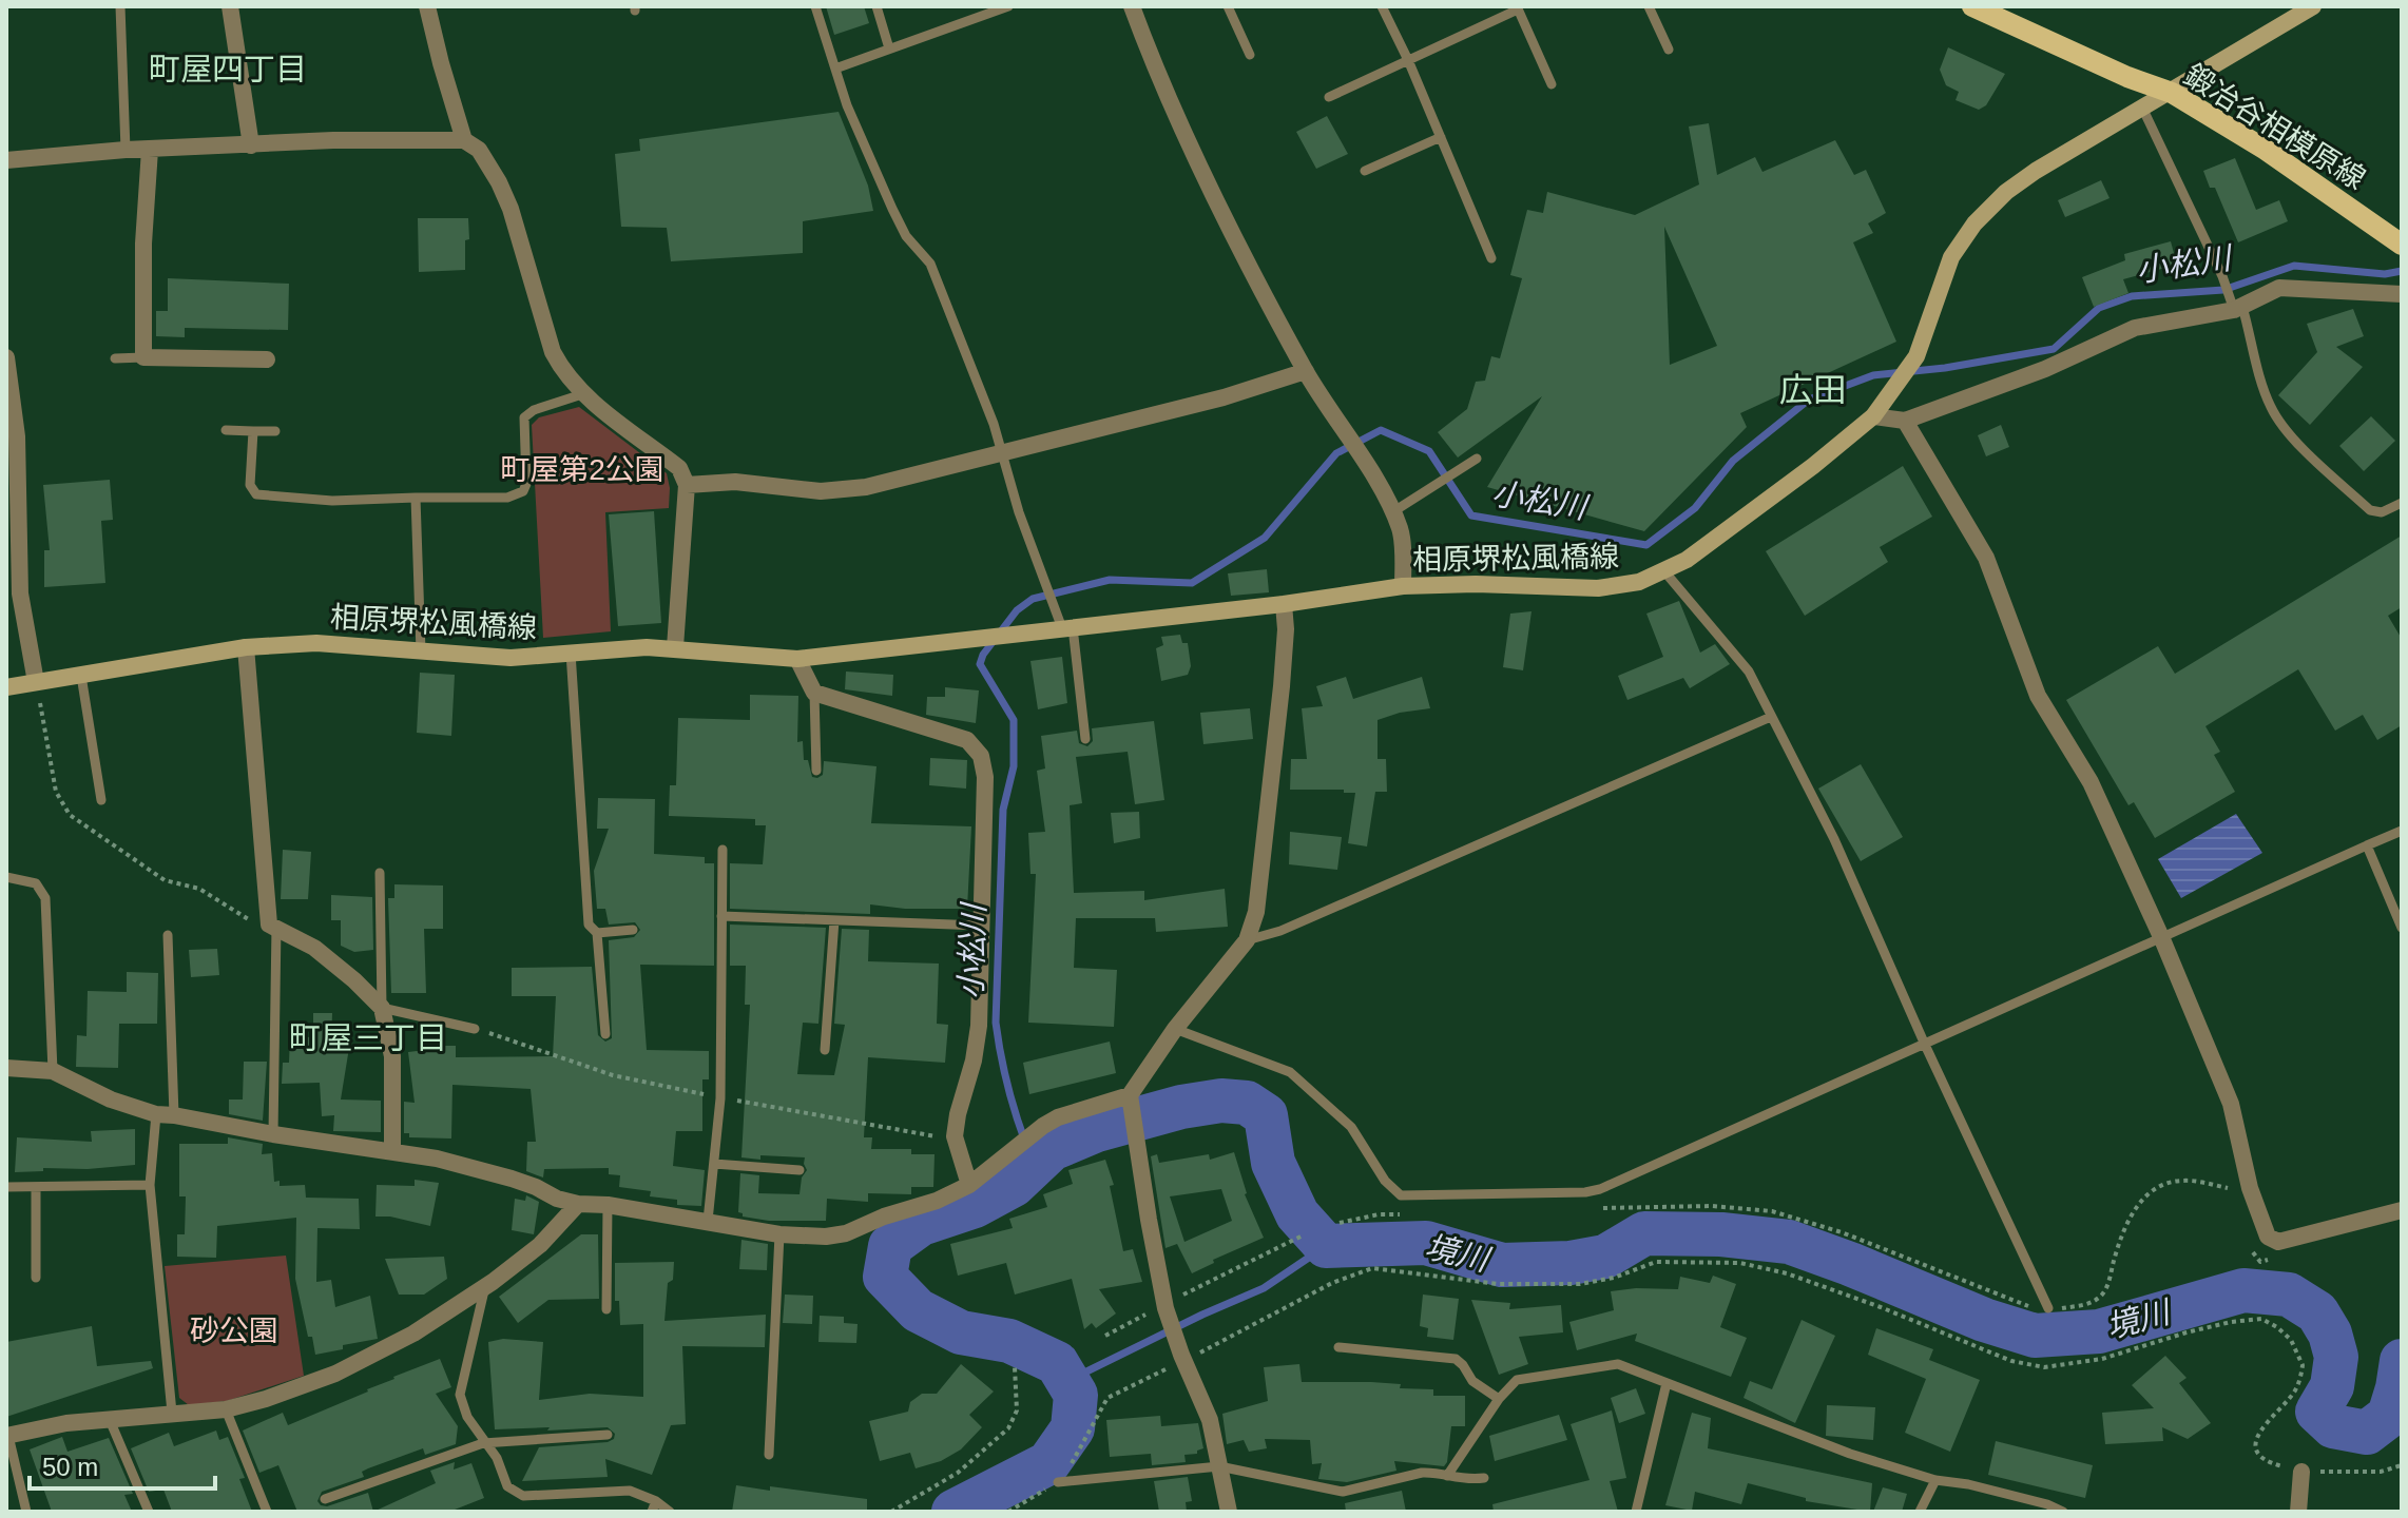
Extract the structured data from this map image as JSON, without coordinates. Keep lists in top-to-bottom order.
{
  "streets": {
    "main road": ["鍛冶谷相模原線"],
    "street": ["相原堺松風橋線"]
  },
  "crossings": [
    ["鍛冶谷相模原線", "相原堺松風橋線"]
  ],
  "districts": ["町屋四丁目", "広田", "町屋三丁目"],
  "water": ["小松川", "境川"],
  "parks": ["町屋第2公園", "砂公園"],
  "scale_bar": "50 m"
}
